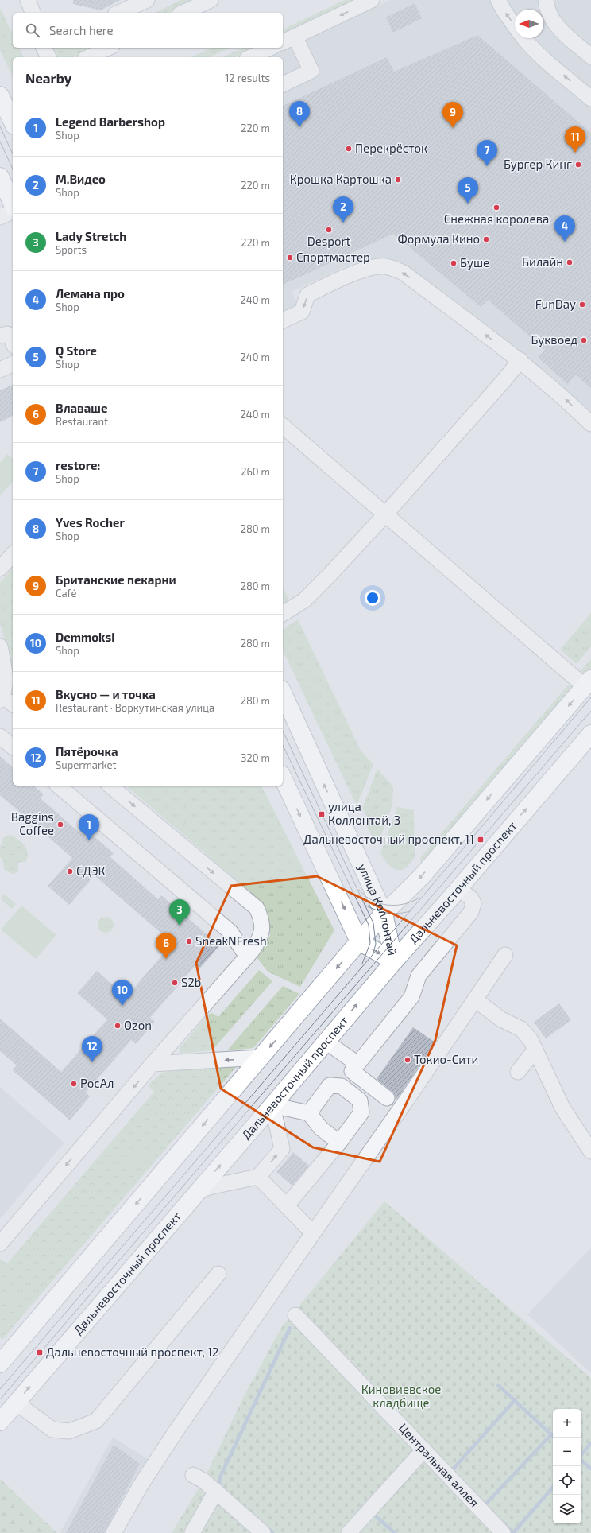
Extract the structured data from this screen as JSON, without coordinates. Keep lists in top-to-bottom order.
{
  "streets": {
    "main road": ["Дальневосточный проспект", "улица Коллонтай"],
    "street": ["Центральная аллея"]
  },
  "crossings": [
    ["Дальневосточный проспект", "улица Коллонтай"]
  ],
  "parks": ["Киновиевское кладбище"],
  "places": {
    "other": [
      "Перекрёсток",
      "Бургер Кинг",
      "Крошка Картошка",
      "Снежная королева",
      "Desport",
      "Формула Кино",
      "Спортмастер",
      "Билайн",
      "Буше",
      "FunDay",
      "Буквоед",
      "Baggins Coffee",
      "СДЭК",
      "SneakNFresh",
      "S2b",
      "Ozon",
      "Токио-Сити",
      "РосАл"
    ],
    "transit": ["улица Коллонтай, 3", "Дальневосточный проспект, 11", "Дальневосточный проспект, 12"]
  },
  "north": "left",
  "page": {
    "search": "Search here",
    "heading": ["Nearby", "12 results"],
    "list": [
      {
        "mark": "1",
        "name": "Legend Barbershop",
        "note": "Shop",
        "value": "220 m"
      },
      {
        "mark": "2",
        "name": "М.Видео",
        "note": "Shop",
        "value": "220 m"
      },
      {
        "mark": "3",
        "name": "Lady Stretch",
        "note": "Sports",
        "value": "220 m"
      },
      {
        "mark": "4",
        "name": "Лемана про",
        "note": "Shop",
        "value": "240 m"
      },
      {
        "mark": "5",
        "name": "Q Store",
        "note": "Shop",
        "value": "240 m"
      },
      {
        "mark": "6",
        "name": "Влаваше",
        "note": "Restaurant",
        "value": "240 m"
      },
      {
        "mark": "7",
        "name": "restore:",
        "note": "Shop",
        "value": "260 m"
      },
      {
        "mark": "8",
        "name": "Yves Rocher",
        "note": "Shop",
        "value": "280 m"
      },
      {
        "mark": "9",
        "name": "Британские пекарни",
        "note": "Café",
        "value": "280 m"
      },
      {
        "mark": "10",
        "name": "Demmoksi",
        "note": "Shop",
        "value": "280 m"
      },
      {
        "mark": "11",
        "name": "Вкусно — и точка",
        "note": "Restaurant · Воркутинская улица",
        "value": "280 m"
      },
      {
        "mark": "12",
        "name": "Пятёрочка",
        "note": "Supermarket",
        "value": "320 m"
      }
    ],
    "pins": [
      "8",
      "9",
      "11",
      "7",
      "5",
      "2",
      "4",
      "1",
      "3",
      "6",
      "10",
      "12"
    ],
    "map_buttons": ["+", "−"]
  }
}
